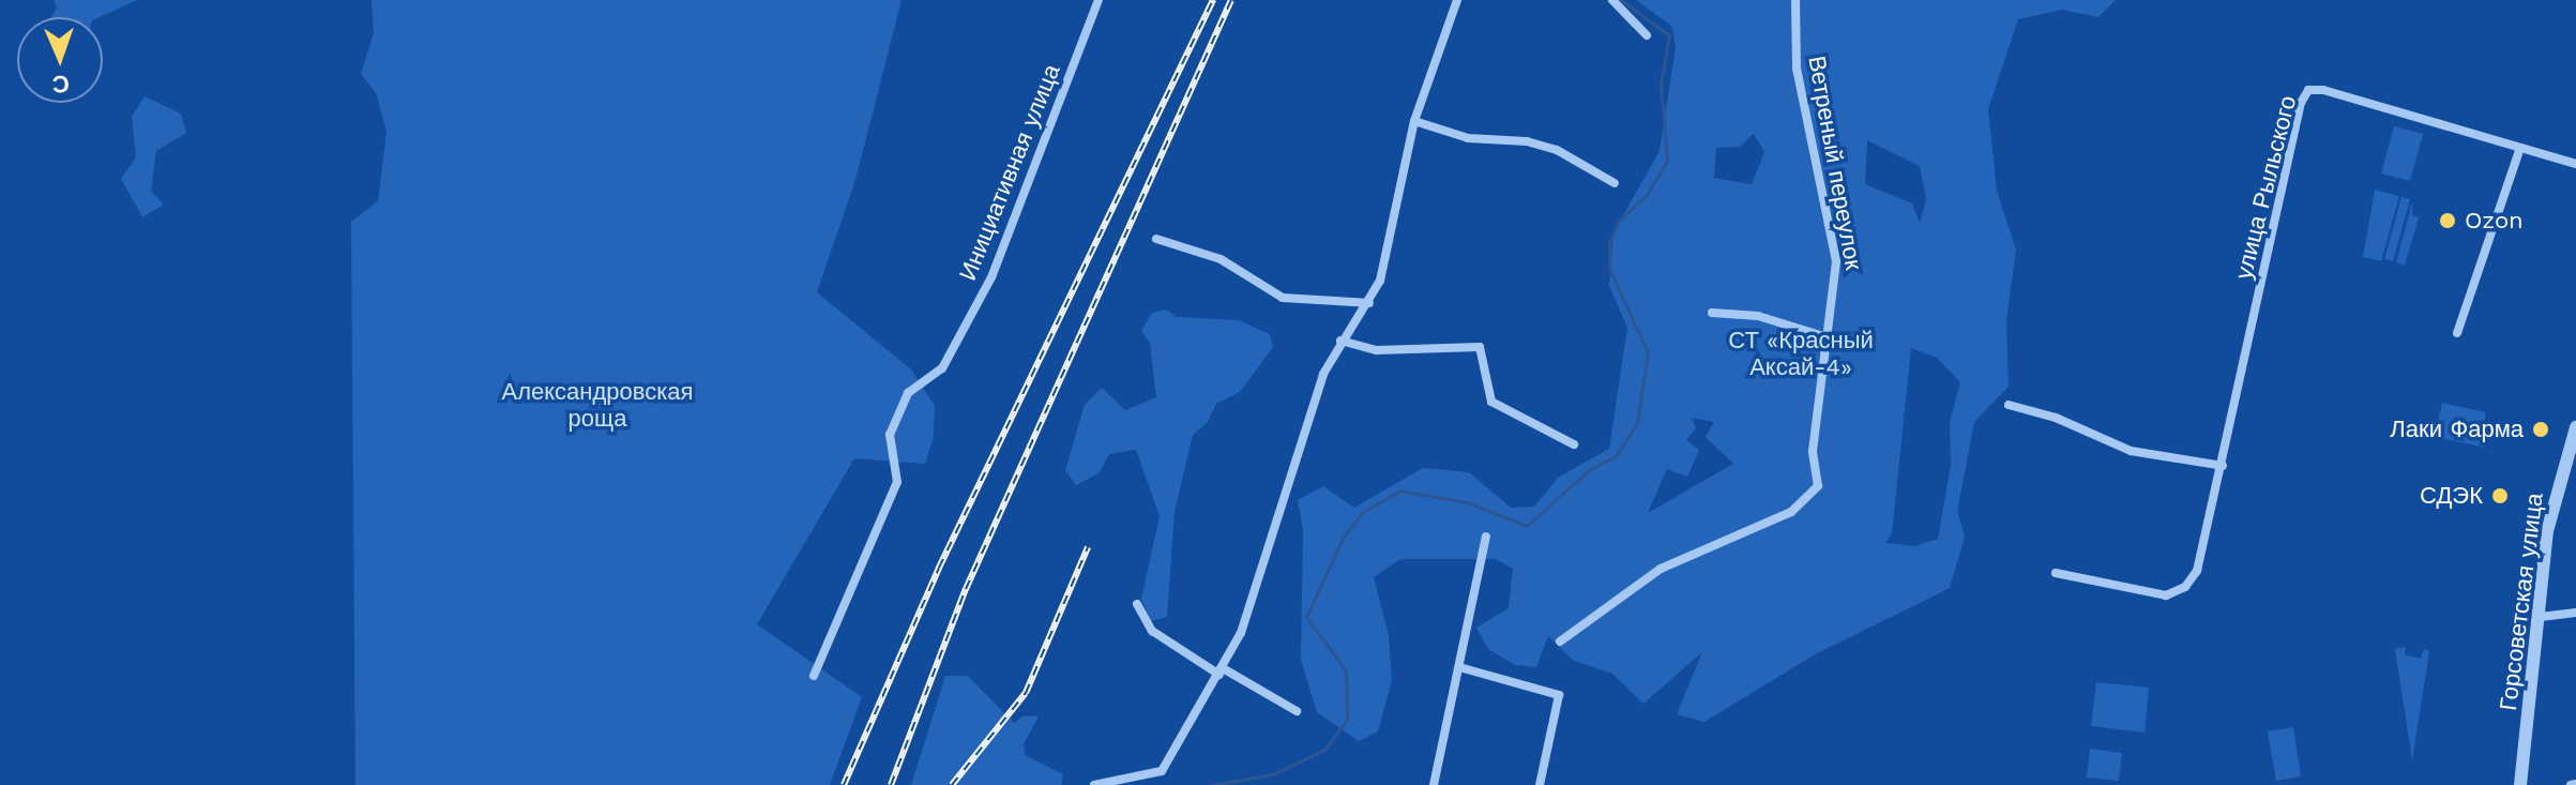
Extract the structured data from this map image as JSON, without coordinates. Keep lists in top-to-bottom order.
{
  "streets": {
    "street": [
      "Ветреный переулок",
      "Инициативная улица",
      "улица Рыльского",
      "Горсоветская улица"
    ]
  },
  "parks": ["СТ «Красный Аксай-4»", "Александровская роща"],
  "places": ["Ozon", "Лаки Фарма", "СДЭК"],
  "north": "bottom"
}
